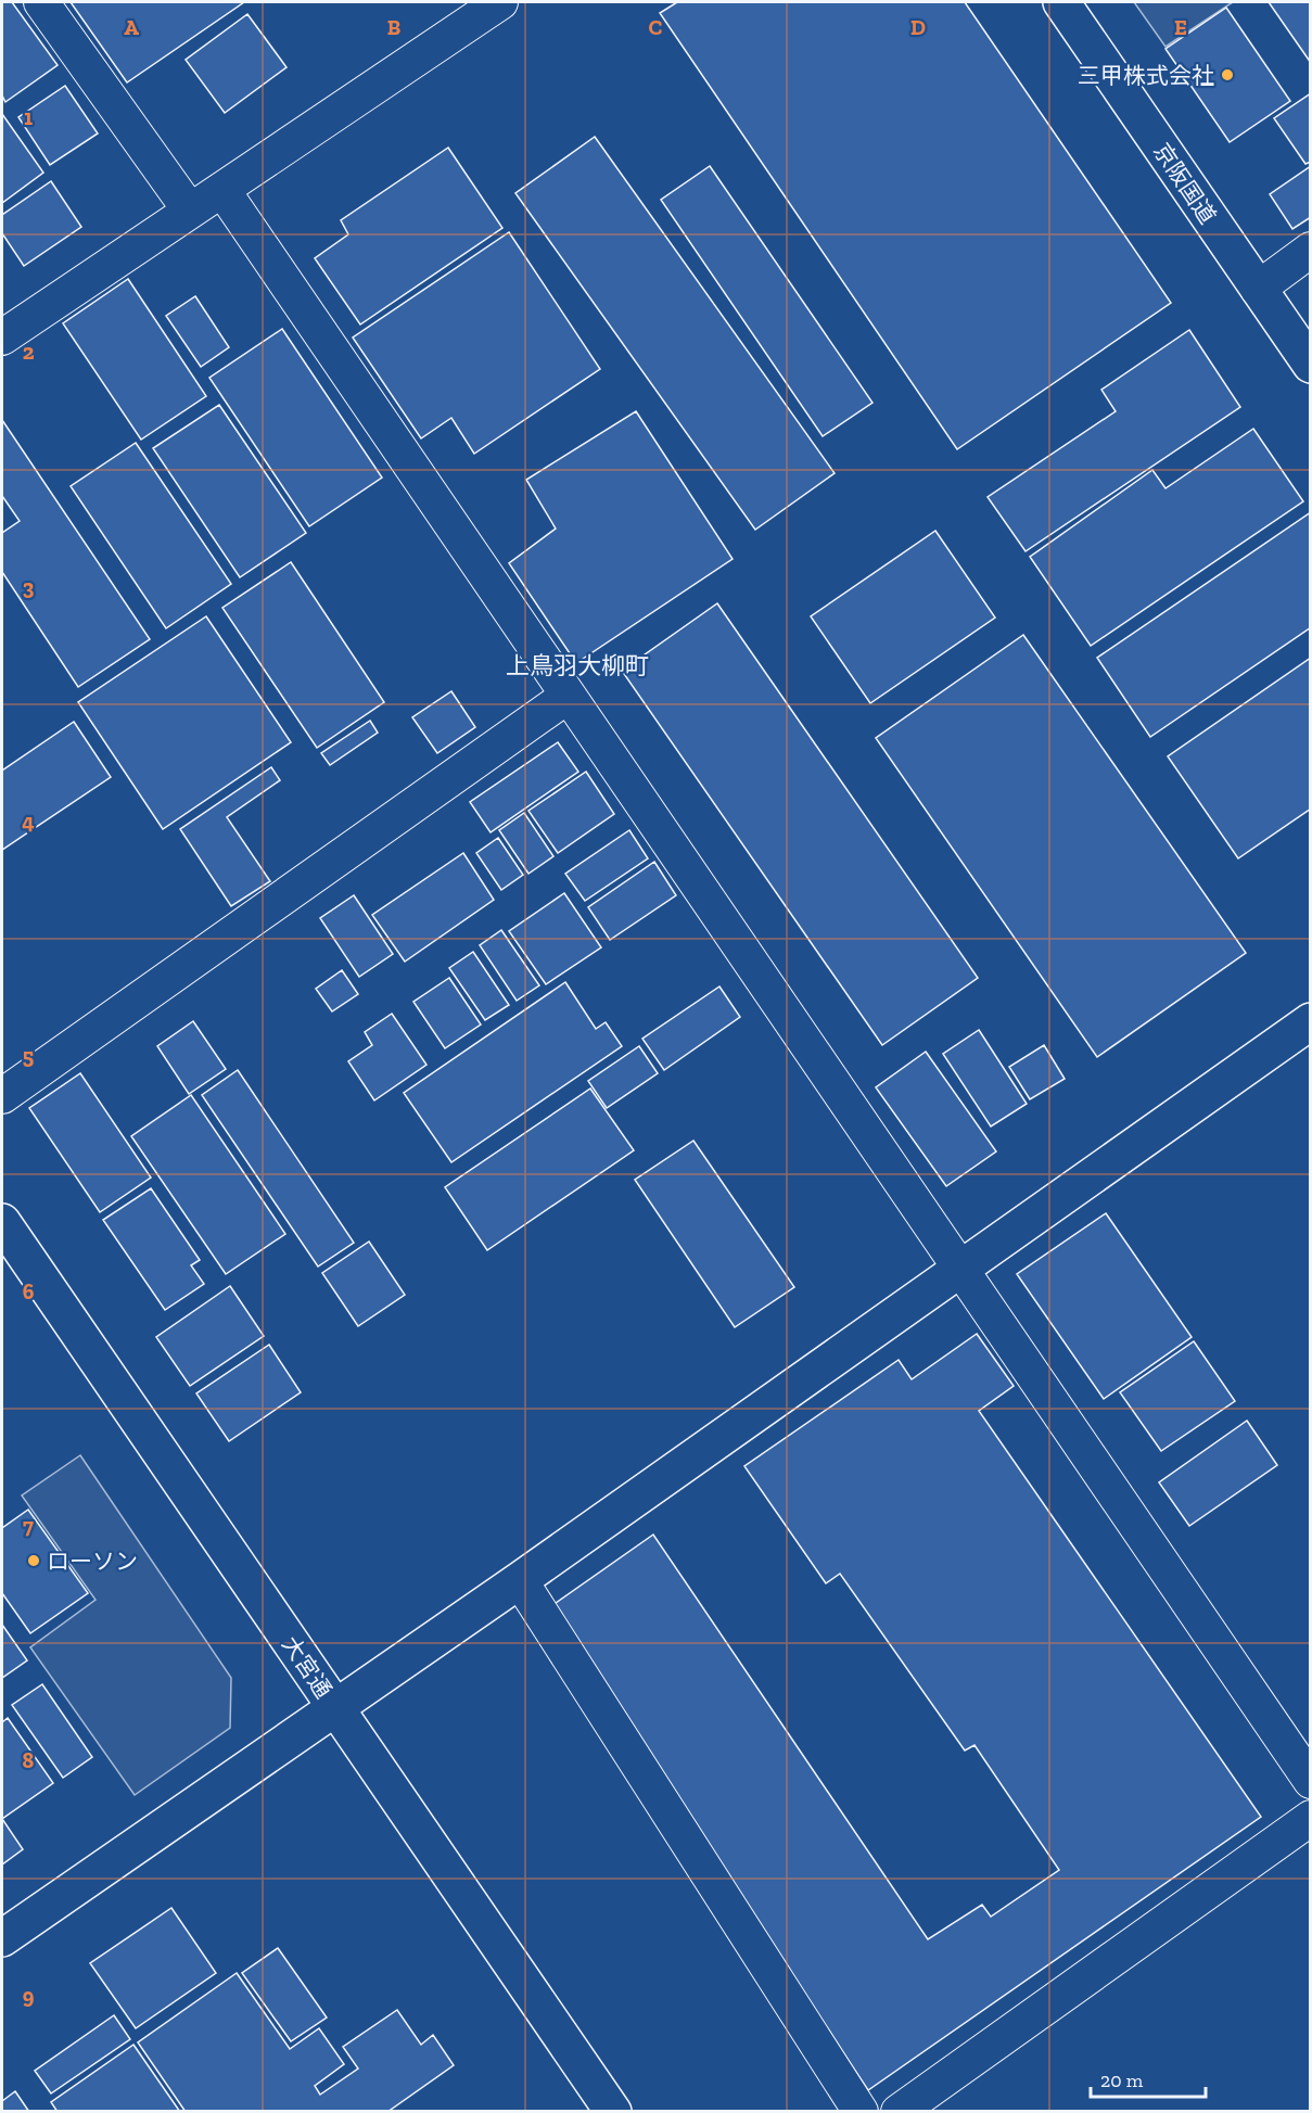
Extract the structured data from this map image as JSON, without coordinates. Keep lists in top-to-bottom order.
{
  "streets": {
    "main road": ["京阪国道", "大宮通"]
  },
  "districts": ["上鳥羽大柳町"],
  "places": ["三甲株式会社", "ローソン"],
  "scale_bar": "20 m",
  "grid": {
    "columns": [
      "A",
      "B",
      "C",
      "D",
      "E"
    ],
    "rows": [
      "1",
      "2",
      "3",
      "4",
      "5",
      "6",
      "7",
      "8",
      "9"
    ]
  }
}
